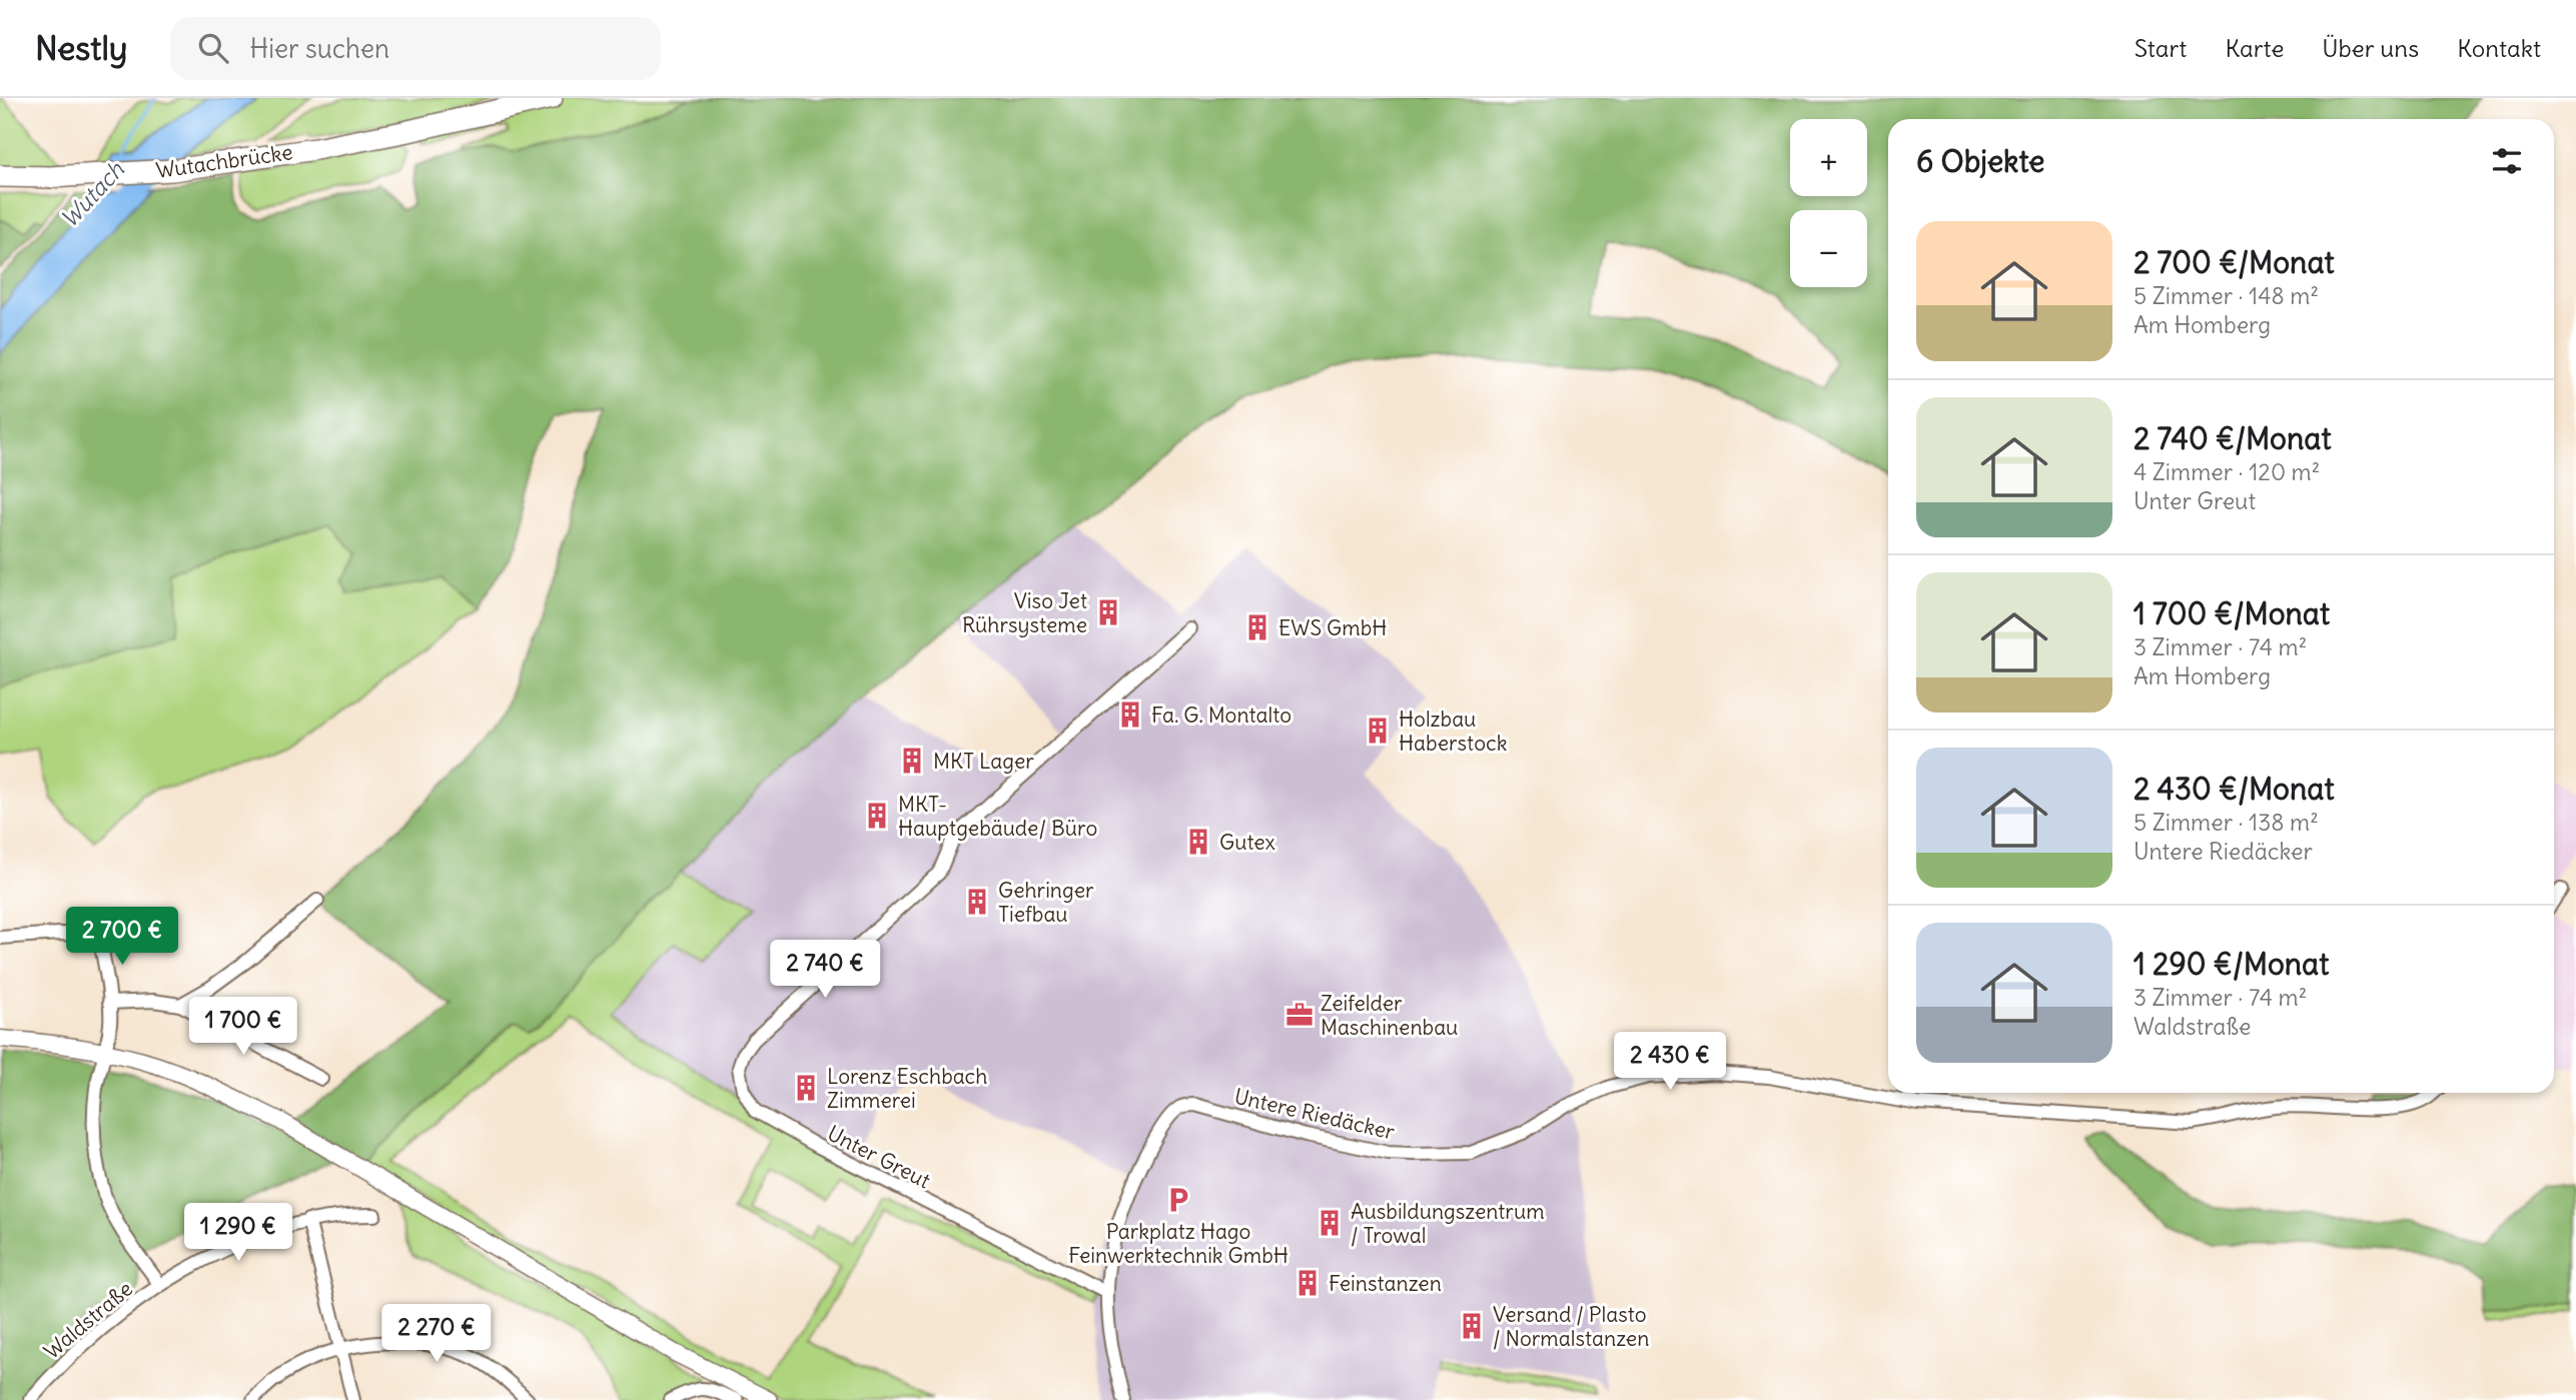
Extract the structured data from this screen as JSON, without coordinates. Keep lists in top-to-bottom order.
{
  "streets": {
    "highway": ["Wutachbrücke"],
    "street": ["Untere Riedäcker", "Unter Greut", "Waldstraße"]
  },
  "crossings": [
    ["Untere Riedäcker", "Unter Greut"]
  ],
  "water": ["Wutach"],
  "places": {
    "building": [
      "Viso Jet Rührsysteme",
      "EWS GmbH",
      "Fa. G. Montalto",
      "Holzbau Haberstock",
      "MKT Lager",
      "MKT- Hauptgebäude/ Büro",
      "Gutex",
      "Gehringer Tiefbau",
      "Lorenz Eschbach Zimmerei",
      "Ausbildungszentrum / Trowal",
      "Feinstanzen",
      "Versand / Plasto / Normalstanzen"
    ],
    "office": ["Zeifelder Maschinenbau"],
    "parking": ["Parkplatz Hago Feinwerktechnik GmbH"]
  },
  "page": {
    "header": "Nestly",
    "search": "Hier suchen",
    "nav": [
      "Start",
      "Karte",
      "Über uns",
      "Kontakt"
    ],
    "map_buttons": ["+", "−"],
    "heading": "6 Objekte",
    "list": [
      {
        "name": "2 700 €/Monat",
        "note": "5 Zimmer · 148 m² · Am Homberg"
      },
      {
        "name": "2 740 €/Monat",
        "note": "4 Zimmer · 120 m² · Unter Greut"
      },
      {
        "name": "1 700 €/Monat",
        "note": "3 Zimmer · 74 m² · Am Homberg"
      },
      {
        "name": "2 430 €/Monat",
        "note": "5 Zimmer · 138 m² · Untere Riedäcker"
      },
      {
        "name": "1 290 €/Monat",
        "note": "3 Zimmer · 74 m² · Waldstraße"
      }
    ],
    "price": [
      "2 700 €",
      "2 740 €",
      "1 700 €",
      "2 430 €",
      "1 290 €",
      "2 270 €"
    ]
  }
}
